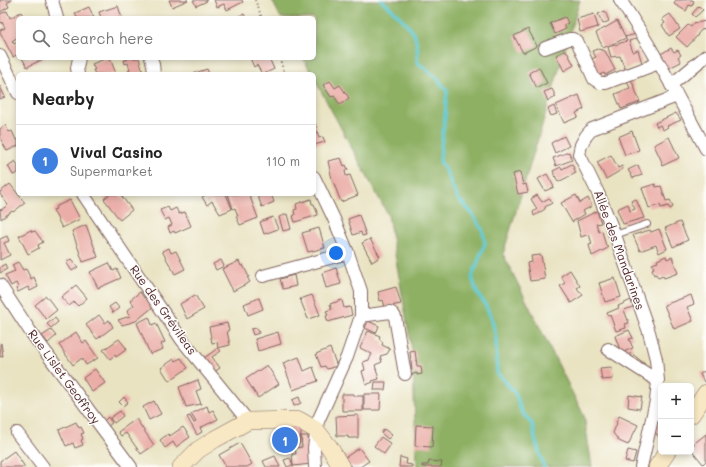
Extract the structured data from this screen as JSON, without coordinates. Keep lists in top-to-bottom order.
{
  "streets": {
    "street": ["Allée des Mandarines", "Rue des Grévileas", "Rue Lislet Geoffroy"]
  },
  "page": {
    "search": "Search here",
    "heading": "Nearby",
    "list": [
      {
        "mark": "1",
        "name": "Vival Casino",
        "note": "Supermarket",
        "value": "110 m"
      }
    ],
    "map_buttons": ["+", "−"],
    "pins": "1"
  }
}
